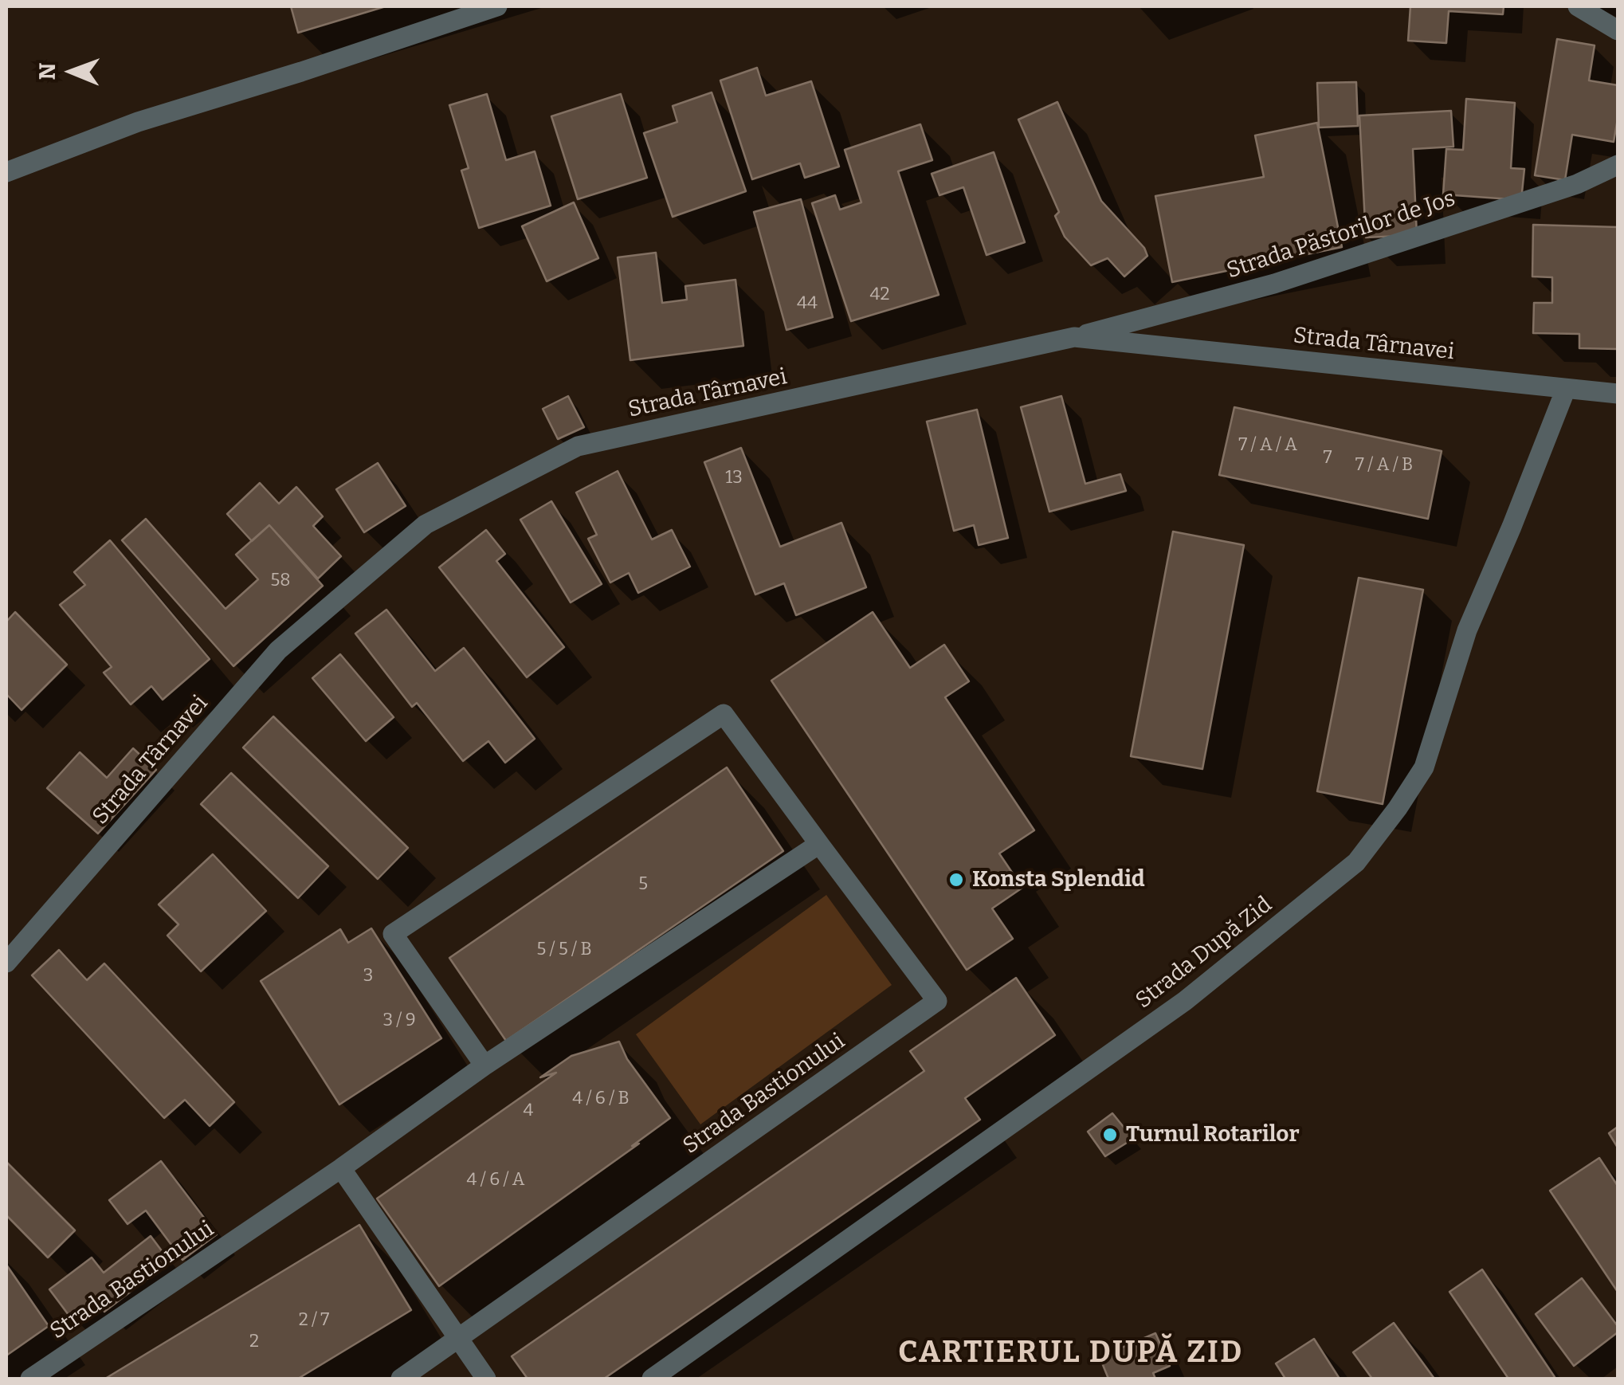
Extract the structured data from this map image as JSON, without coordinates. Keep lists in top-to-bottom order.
{
  "streets": {
    "street": [
      "Strada Păstorilor de Jos",
      "Strada Târnavei",
      "Strada După Zid",
      "Strada Bastionului"
    ]
  },
  "crossings": [
    ["Strada Păstorilor de Jos", "Strada Târnavei"],
    ["Strada Târnavei", "Strada După Zid"]
  ],
  "districts": ["CARTIERUL DUPĂ ZID"],
  "places": ["Konsta Splendid", "Turnul Rotarilor"],
  "house_numbers": [
    "42",
    "44",
    "7 / A / A",
    "7",
    "7 / A / B",
    "13",
    "58",
    "5",
    "5 / 5 / B",
    "3",
    "3 / 9",
    "4 / 6 / B",
    "4",
    "4 / 6 / A",
    "2 / 7",
    "2"
  ],
  "north": "left"
}
